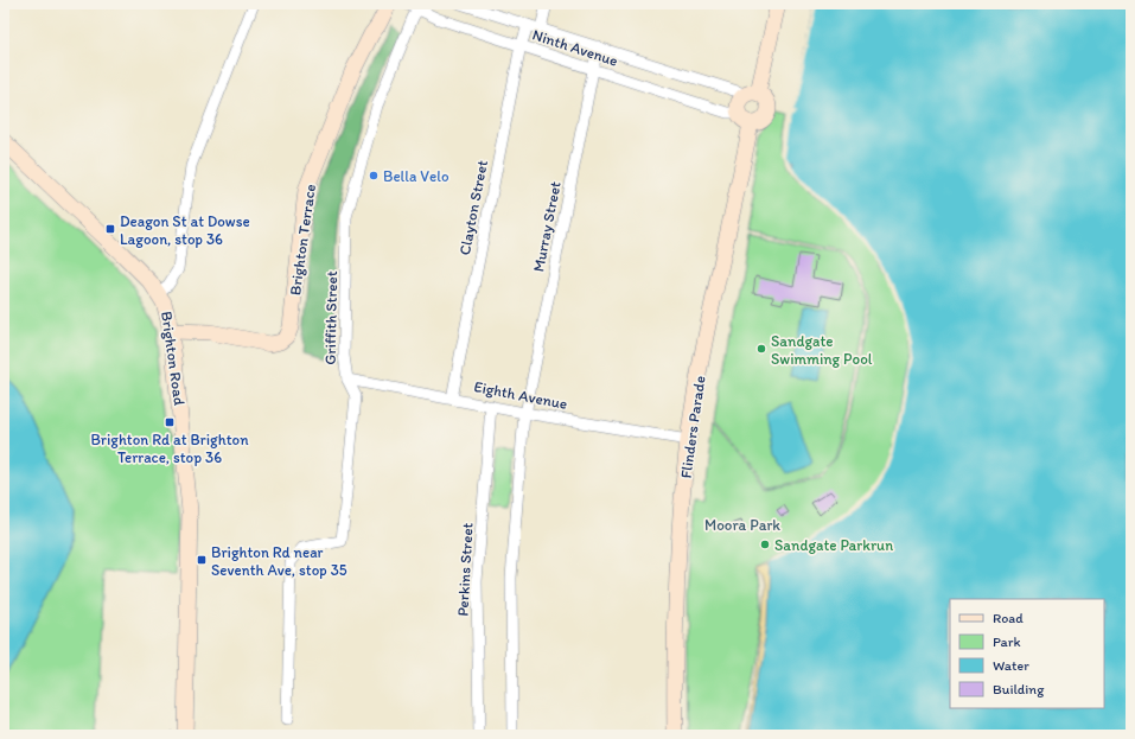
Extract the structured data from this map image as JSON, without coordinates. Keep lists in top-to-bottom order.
{
  "streets": {
    "main road": ["Brighton Terrace", "Brighton Road", "Flinders Parade"],
    "street": [
      "Ninth Avenue",
      "Clayton Street",
      "Murray Street",
      "Griffith Street",
      "Eighth Avenue",
      "Perkins Street"
    ]
  },
  "crossings": [
    ["Ninth Avenue", "Clayton Street"],
    ["Ninth Avenue", "Murray Street"],
    ["Ninth Avenue", "Griffith Street"],
    ["Ninth Avenue", "Flinders Parade"],
    ["Clayton Street", "Eighth Avenue"],
    ["Murray Street", "Eighth Avenue"],
    ["Brighton Terrace", "Brighton Road"],
    ["Griffith Street", "Eighth Avenue"],
    ["Eighth Avenue", "Flinders Parade"],
    ["Eighth Avenue", "Perkins Street"]
  ],
  "parks": ["Moora Park"],
  "places": {
    "other": ["Bella Velo", "Sandgate Swimming Pool", "Sandgate Parkrun"],
    "transit": ["Deagon St at Dowse Lagoon, stop 36", "Brighton Rd at Brighton Terrace, stop 36", "Brighton Rd near Seventh Ave, stop 35"]
  },
  "legend": [
    "Road",
    "Park",
    "Water",
    "Building"
  ]
}
